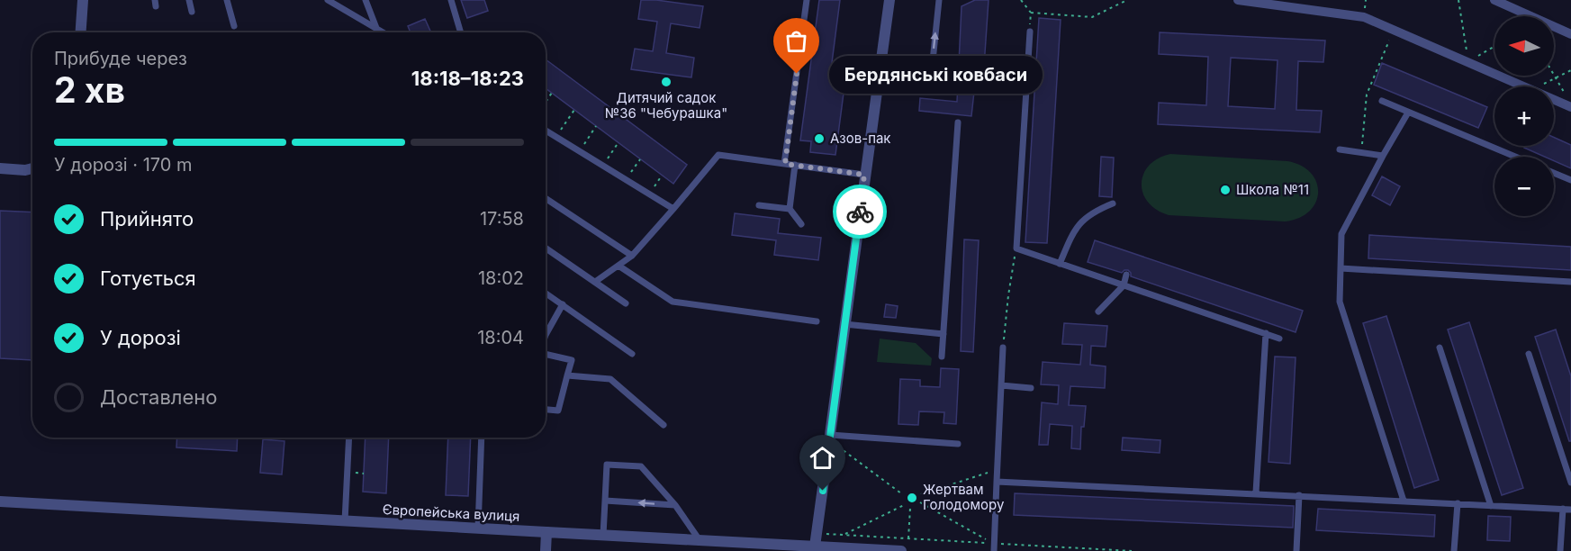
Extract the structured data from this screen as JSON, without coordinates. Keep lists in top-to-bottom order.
{
  "streets": {
    "street": ["Європейська вулиця"]
  },
  "places": [
    "Бердянські ковбаси",
    "Дитячий садок №36 \"Чебурашка\"",
    "Азов-пак",
    "Школа №11",
    "Жертвам Голодомору"
  ],
  "north": "left",
  "page": {
    "map_buttons": ["+", "−"],
    "heading": ["2 хв", "Прибуде через", "18:18–18:23"],
    "bubble": "Бердянські ковбаси",
    "bar": "У дорозі · 170 m",
    "list": [
      ["Прийнято", "17:58"],
      ["Готується", "18:02"],
      ["У дорозі", "18:04"],
      "Доставлено"
    ]
  }
}
